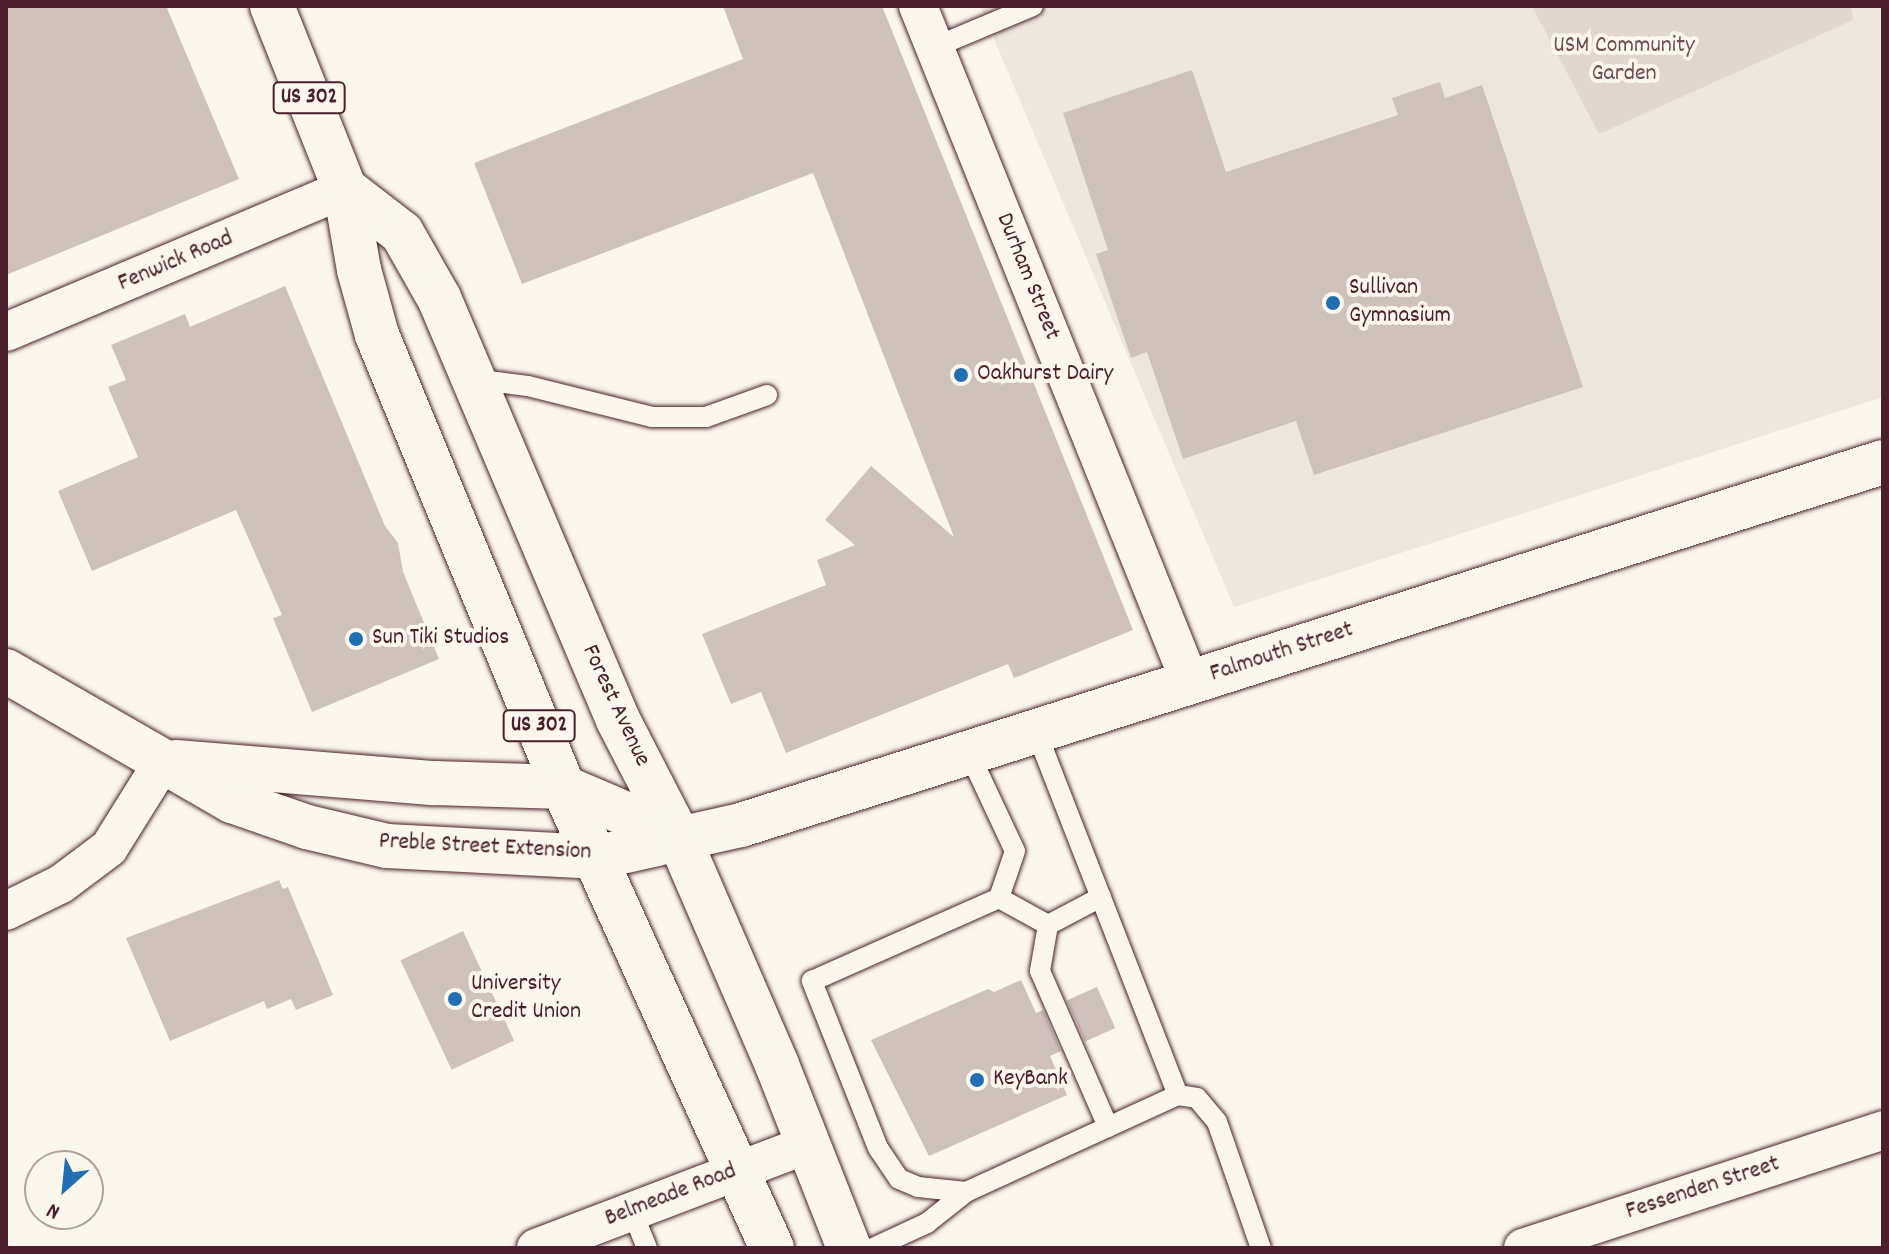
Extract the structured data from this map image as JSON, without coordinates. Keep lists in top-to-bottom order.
{
  "streets": {
    "main road": [
      "US 302",
      "Falmouth Street",
      "Forest Avenue",
      "Preble Street Extension"
    ],
    "street": [
      "Fenwick Road",
      "Durham Street",
      "Fessenden Street",
      "Belmeade Road"
    ]
  },
  "crossings": [
    ["US 302", "Fenwick Road"],
    ["US 302", "Forest Avenue"],
    ["US 302", "Preble Street Extension"],
    ["US 302", "Belmeade Road"],
    ["Fenwick Road", "Forest Avenue"],
    ["Durham Street", "Falmouth Street"],
    ["Falmouth Street", "Forest Avenue"],
    ["Falmouth Street", "Preble Street Extension"],
    ["Forest Avenue", "Preble Street Extension"],
    ["Forest Avenue", "Belmeade Road"]
  ],
  "parks": ["USM Community Garden"],
  "places": [
    "Sullivan Gymnasium",
    "Oakhurst Dairy",
    "Sun Tiki Studios",
    "University Credit Union",
    "KeyBank"
  ],
  "north": "bottom left"
}
